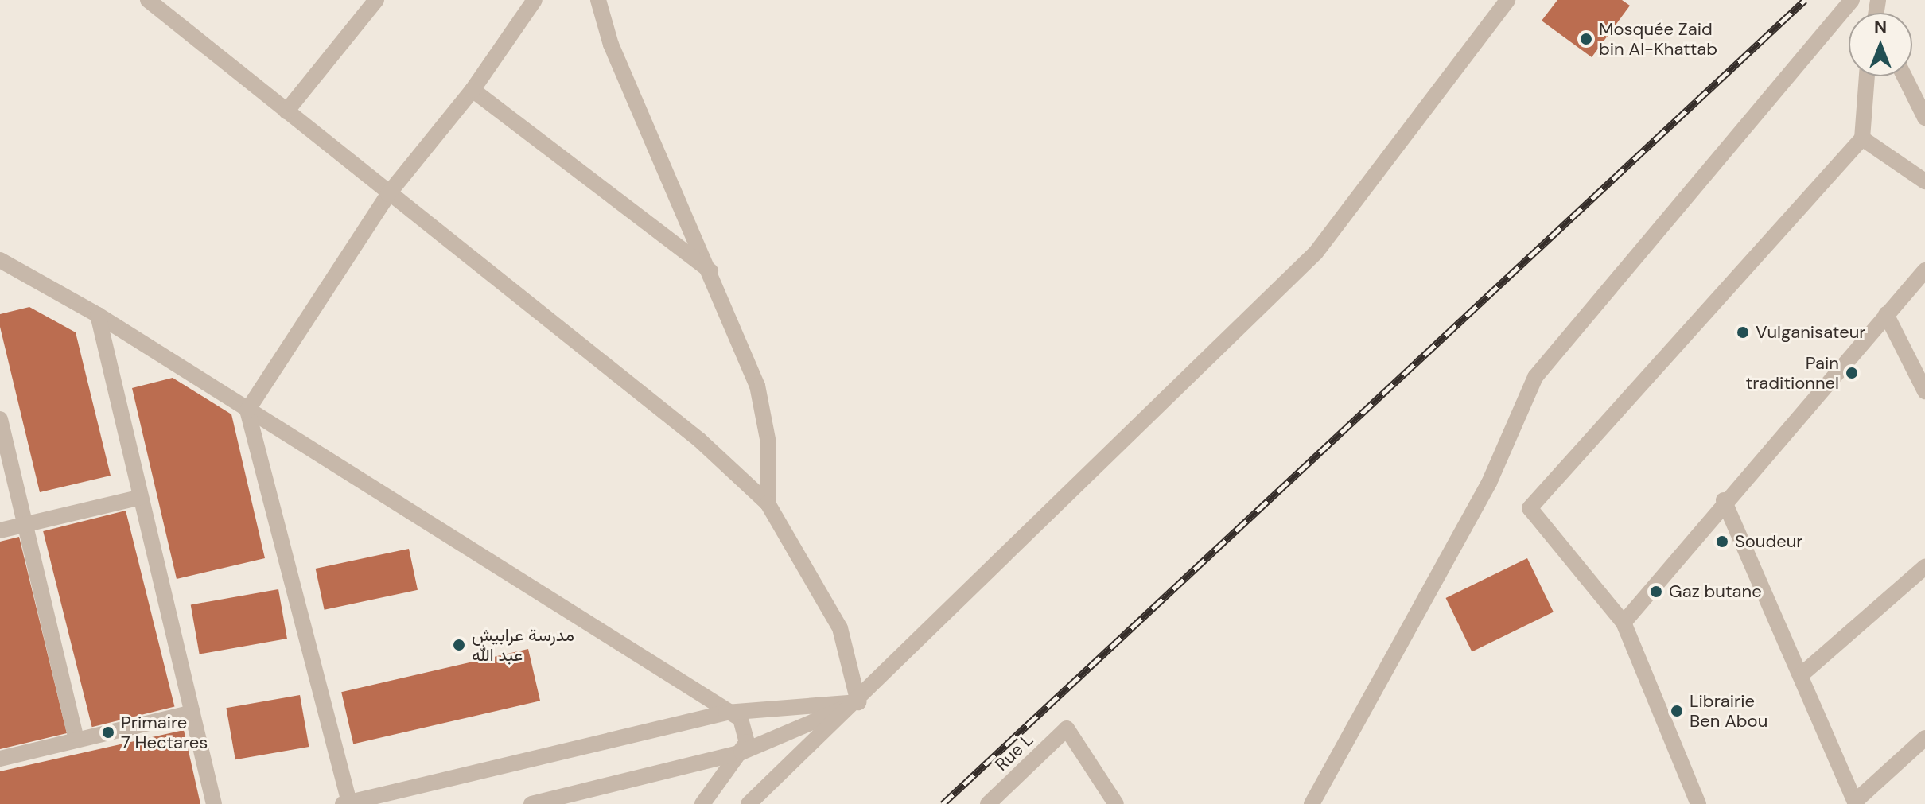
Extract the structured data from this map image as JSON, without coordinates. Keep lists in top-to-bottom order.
{
  "streets": {
    "street": ["Rue L"]
  },
  "places": [
    "Mosquée Zaid bin Al-Khattab",
    "Vulganisateur",
    "Pain traditionnel",
    "Soudeur",
    "Gaz butane",
    "مدرسة عرابيش عبد الله",
    "Librairie Ben Abou",
    "Primaire 7 Hectares"
  ],
  "north": "top"
}
